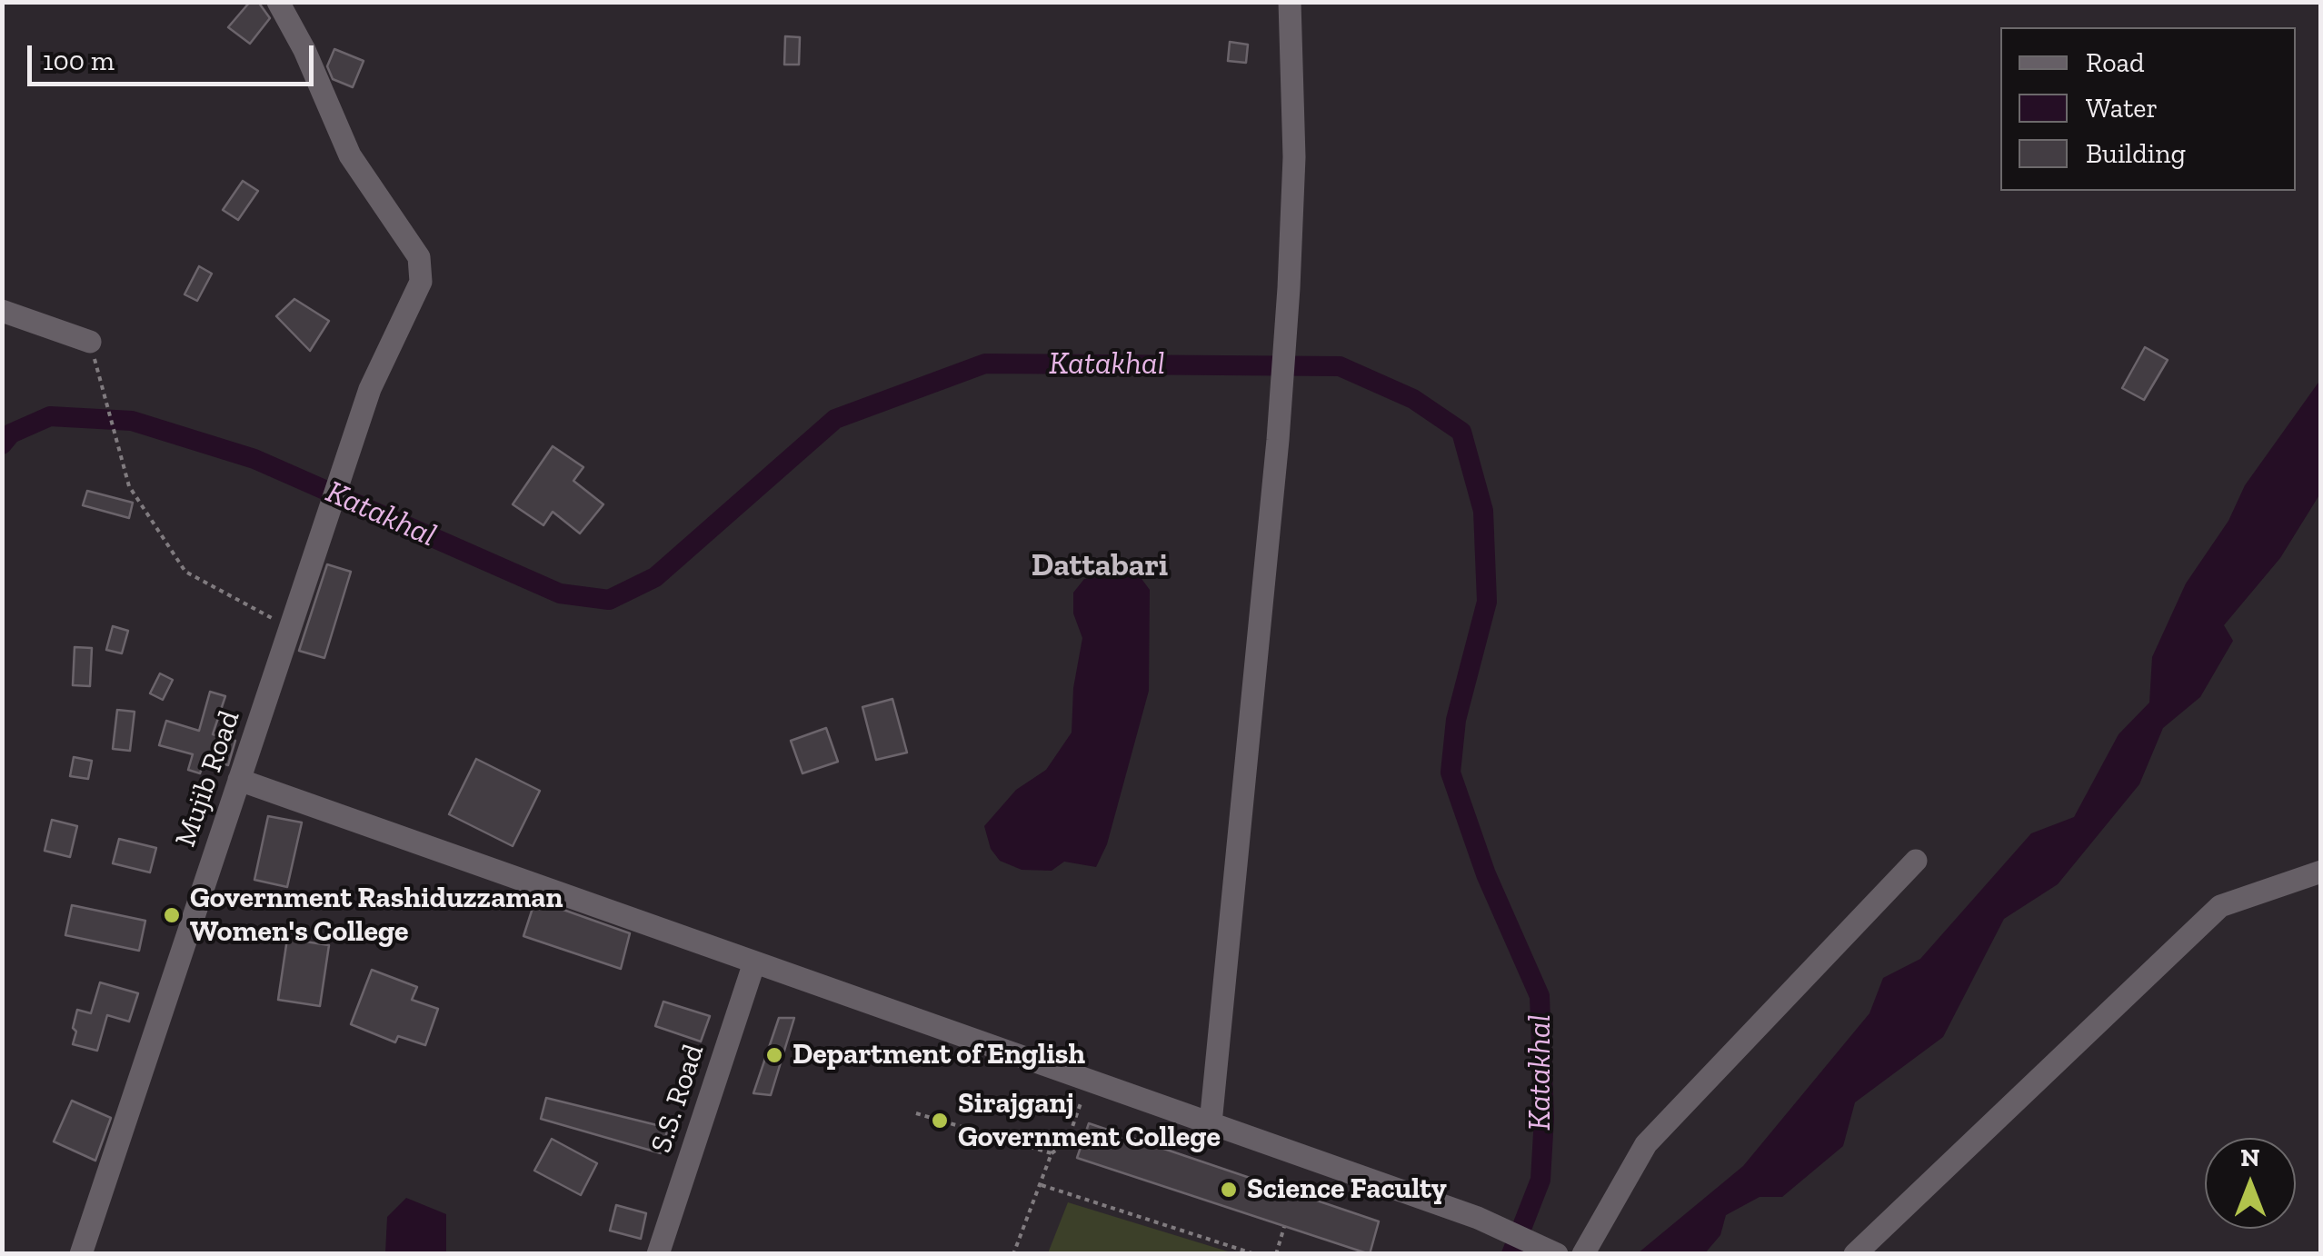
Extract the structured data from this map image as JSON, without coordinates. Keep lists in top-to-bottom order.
{
  "streets": {
    "street": ["Mujib Road", "S.S. Road"]
  },
  "districts": ["Dattabari"],
  "water": ["Katakhal"],
  "places": [
    "Government Rashiduzzaman Women's College",
    "Department of English",
    "Sirajganj Government College",
    "Science Faculty"
  ],
  "legend": ["Road", "Water", "Building"],
  "scale_bar": "100 m",
  "north": "top"
}
